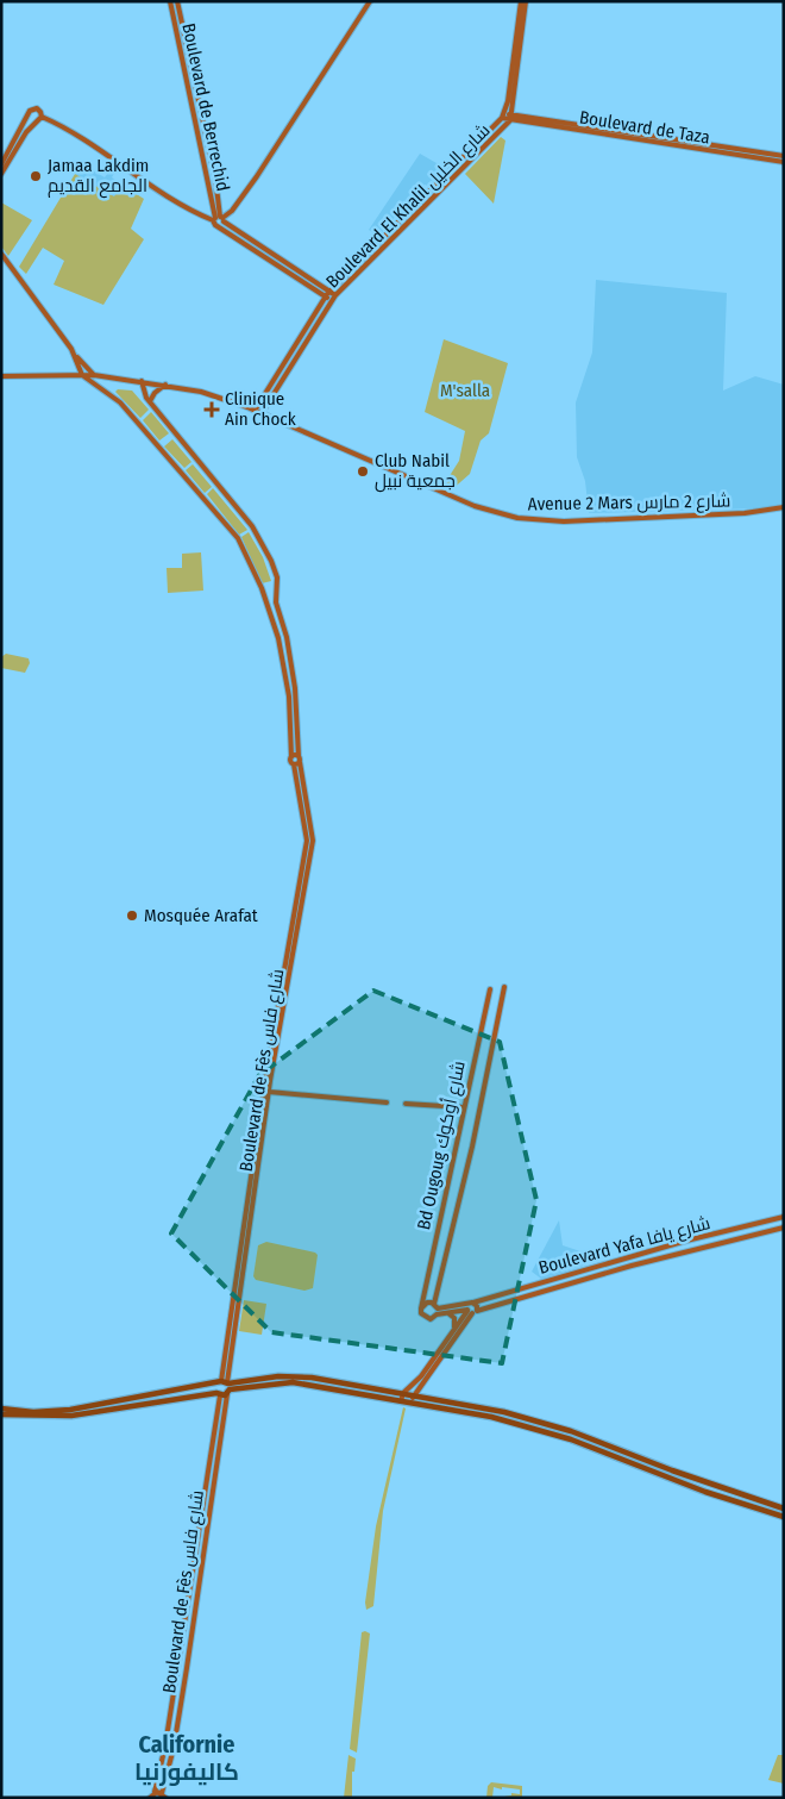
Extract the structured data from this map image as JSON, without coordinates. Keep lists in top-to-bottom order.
{
  "streets": {
    "street": [
      "Boulevard de Berrechid",
      "Boulevard de Taza",
      "Boulevard El Khalil شارع الخليل",
      "Avenue 2 Mars شارع 2 مارس",
      "Boulevard de Fès شارع فاس",
      "Bd Ougoug شارع أوكوك",
      "Boulevard Yafa شارع يافا"
    ]
  },
  "crossings": [
    ["Boulevard de Taza", "Boulevard El Khalil شارع الخليل"],
    ["Boulevard El Khalil شارع الخليل", "Avenue 2 Mars شارع 2 مارس"],
    ["Avenue 2 Mars شارع 2 مارس", "Boulevard de Fès شارع فاس"],
    ["Bd Ougoug شارع أوكوك", "Boulevard Yafa شارع يافا"]
  ],
  "districts": ["Californie كاليفورنيا"],
  "parks": ["M'salla"],
  "places": {
    "other": ["Jamaa Lakdim الجامع القديم", "Club Nabil جمعية نبيل", "Mosquée Arafat"],
    "health": ["Clinique Ain Chock"]
  }
}
